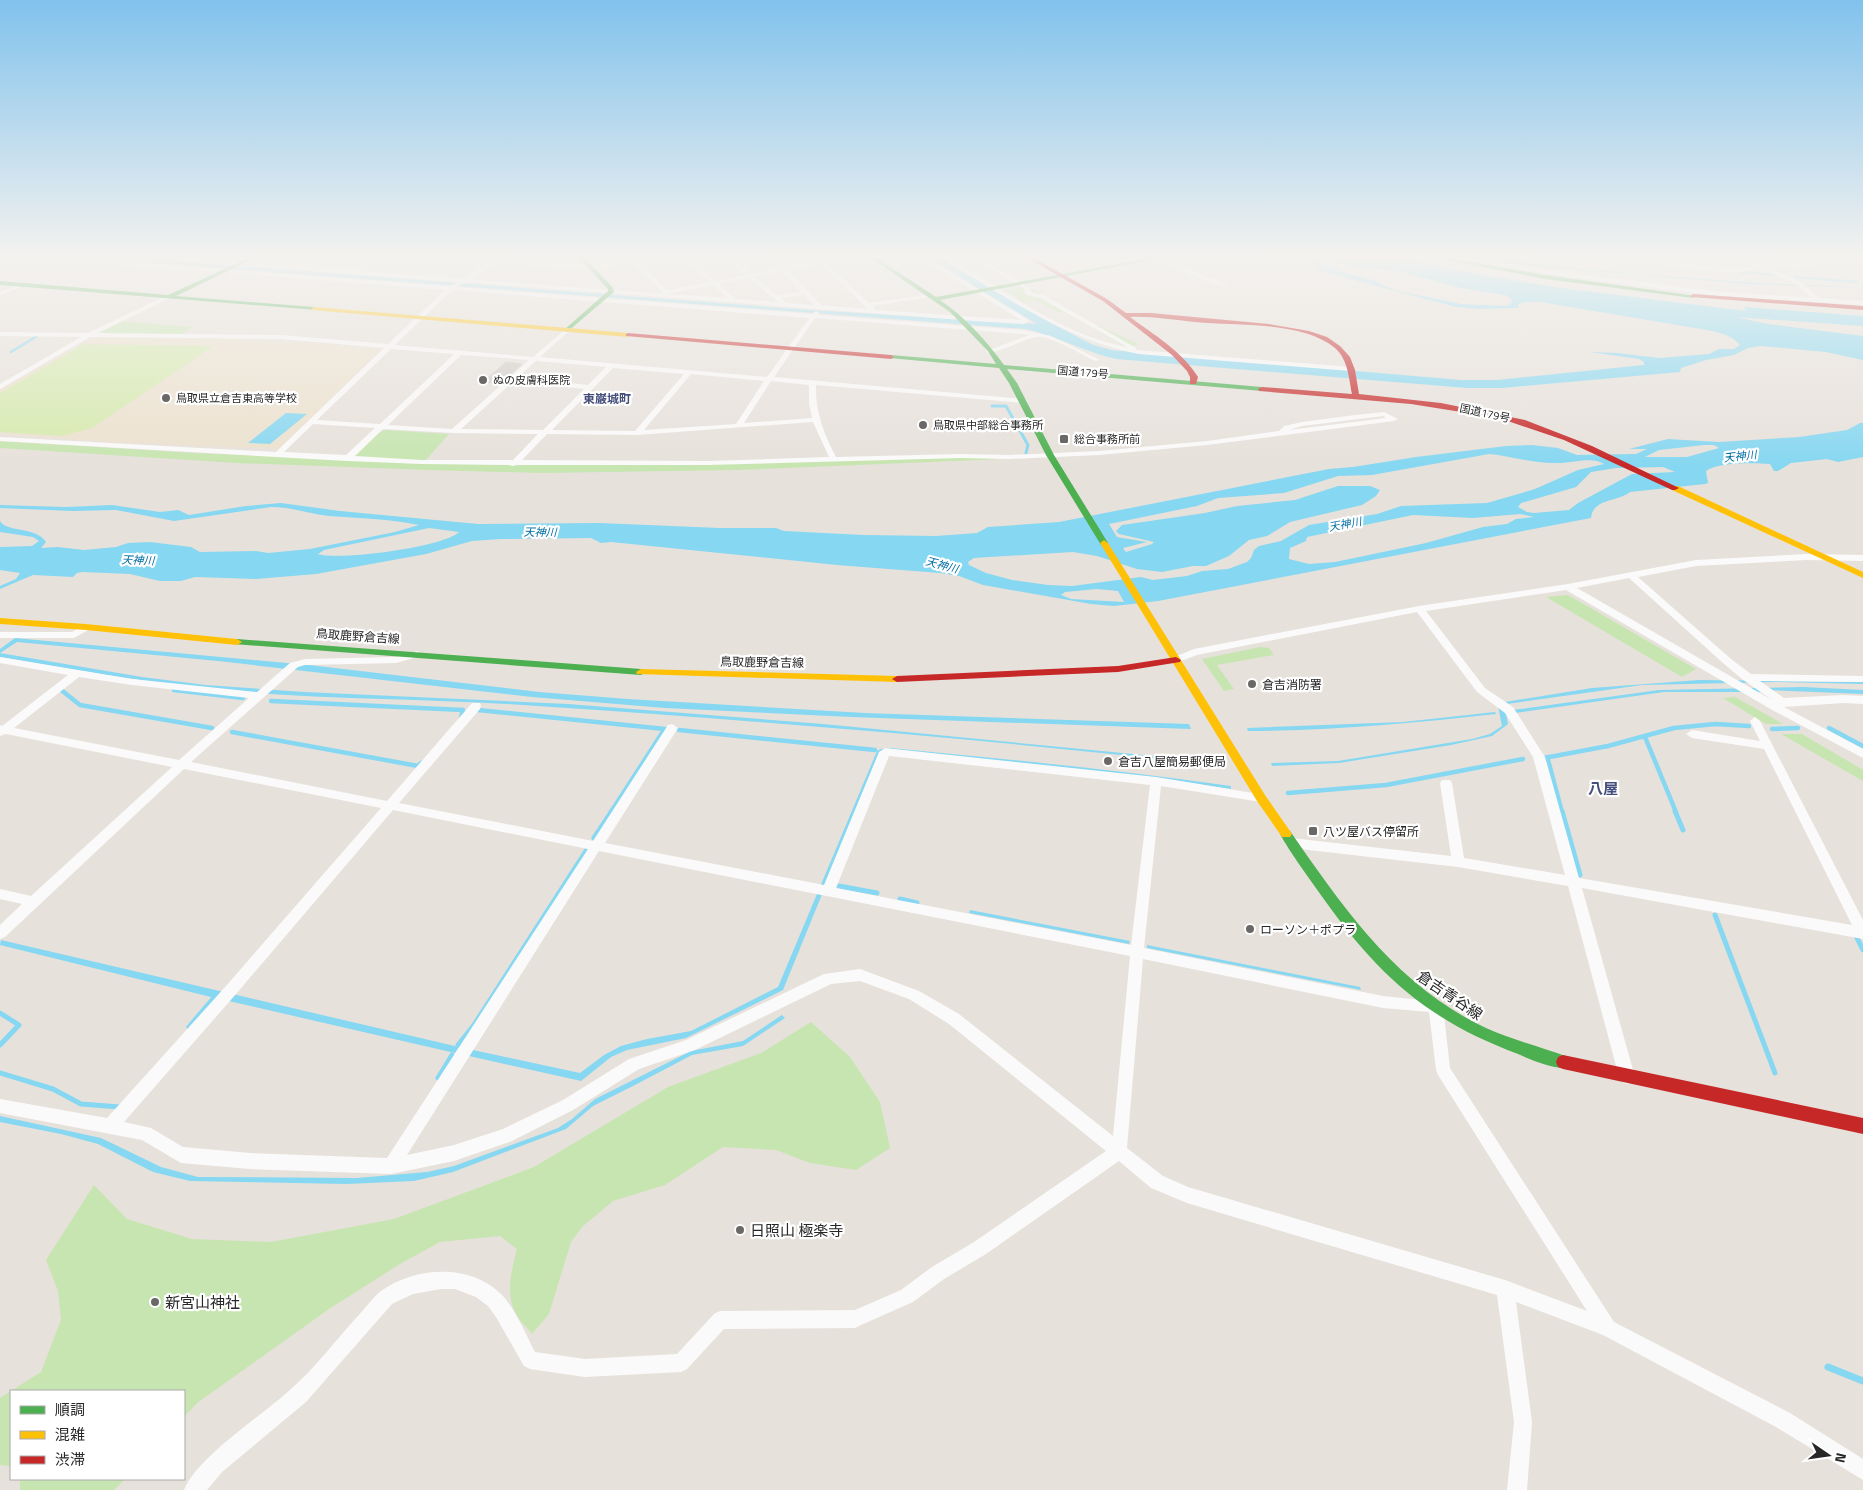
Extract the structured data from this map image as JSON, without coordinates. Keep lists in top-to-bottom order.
{
  "streets": {
    "main road": ["国道179号", "鳥取鹿野倉吉線", "倉吉青谷線"]
  },
  "crossings": [
    ["鳥取鹿野倉吉線", "倉吉青谷線"]
  ],
  "districts": ["東巌城町", "八屋"],
  "water": ["天神川"],
  "places": {
    "other": [
      "ぬの皮膚科医院",
      "鳥取県立倉吉東高等学校",
      "鳥取県中部総合事務所",
      "倉吉消防署",
      "倉吉八屋簡易郵便局",
      "ローソン＋ポプラ",
      "日照山 極楽寺",
      "新宮山神社"
    ],
    "transit": ["総合事務所前", "八ツ屋バス停留所"]
  },
  "legend": ["順調", "混雑", "渋滞"],
  "north": "right"
}
